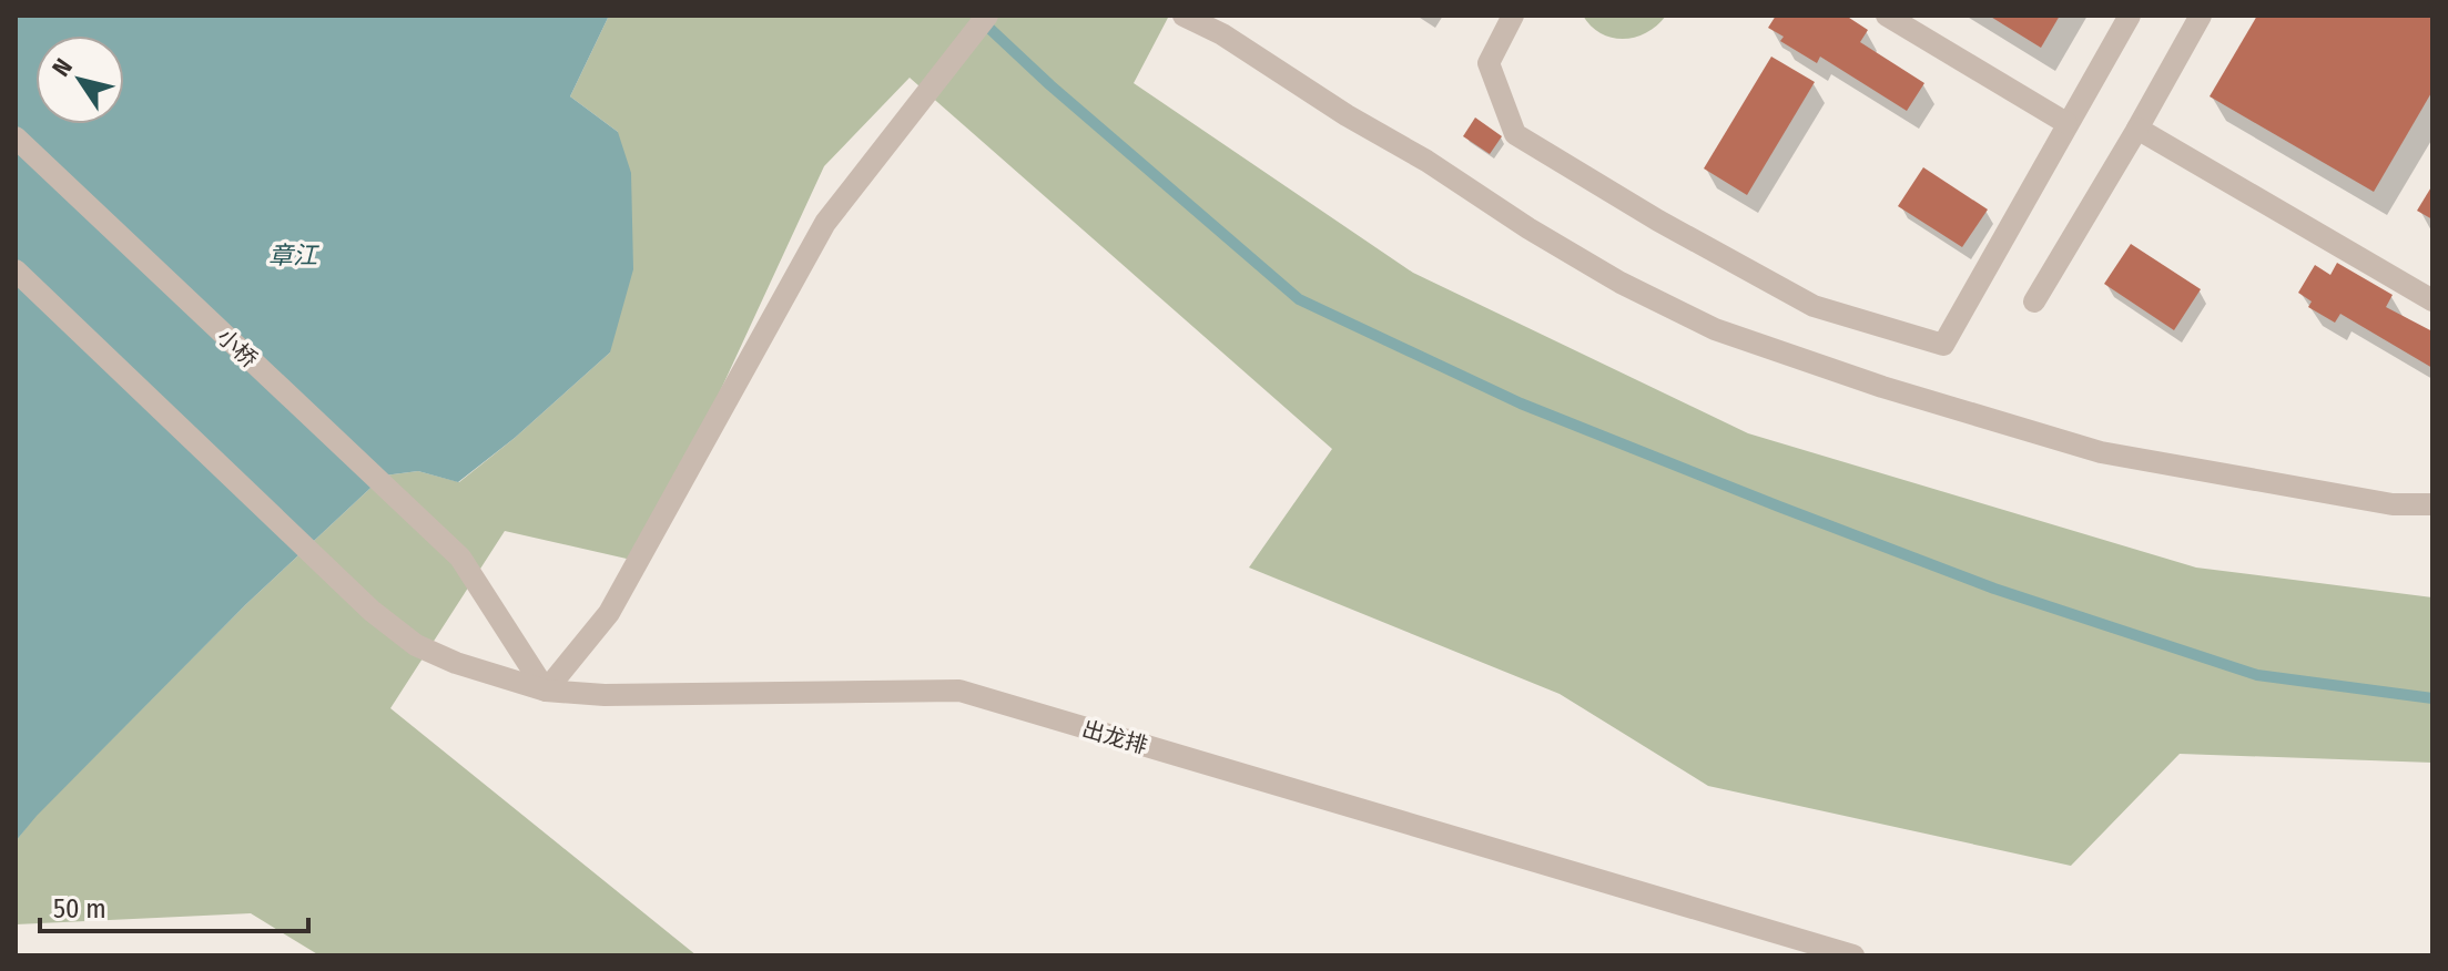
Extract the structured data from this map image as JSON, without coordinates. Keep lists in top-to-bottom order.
{
  "streets": {
    "street": ["小桥", "出龙排"]
  },
  "crossings": [
    ["小桥", "出龙排"]
  ],
  "water": ["章江"],
  "scale_bar": "50 m",
  "north": "top left"
}
